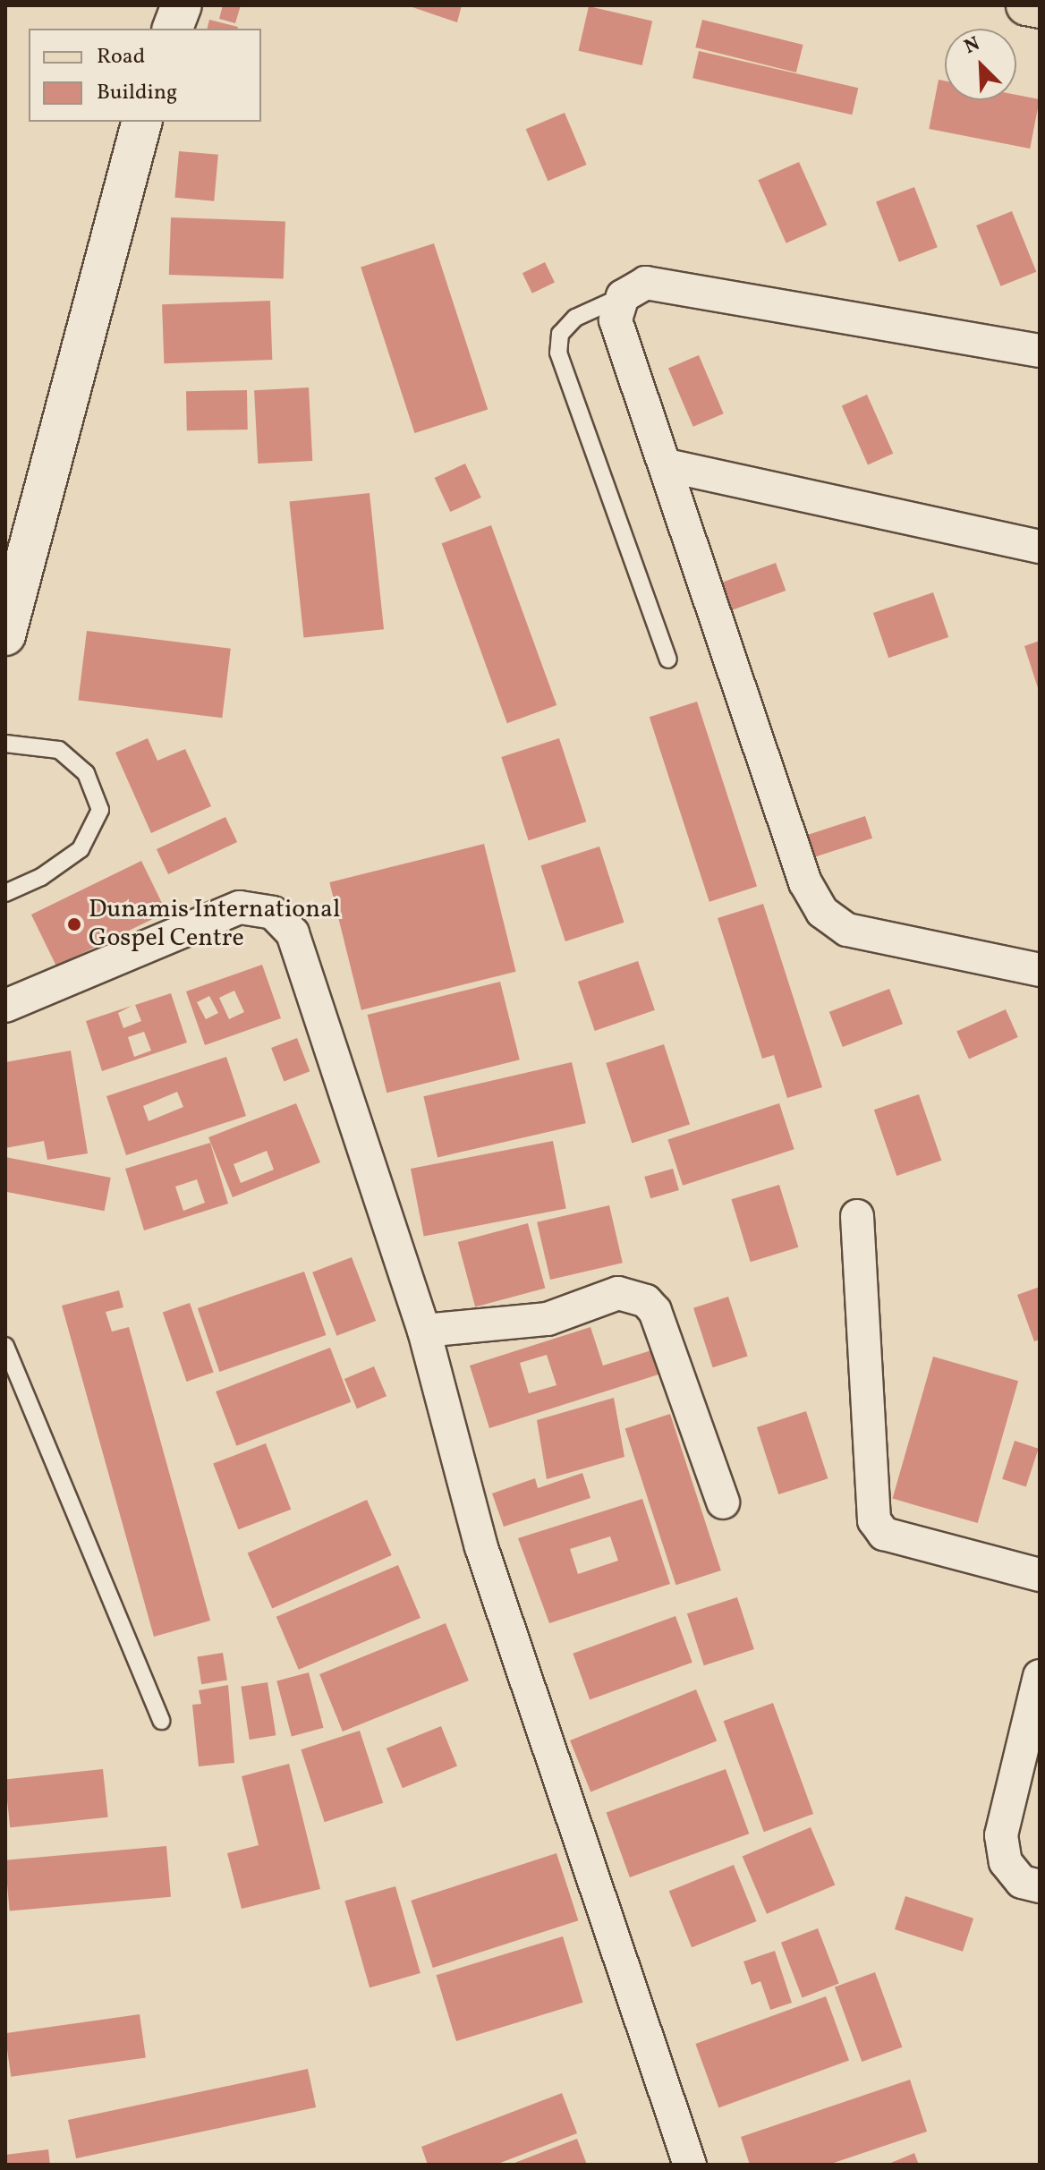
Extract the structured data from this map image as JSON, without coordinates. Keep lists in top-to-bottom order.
{
  "places": ["Dunamis International Gospel Centre"],
  "legend": ["Road", "Building"],
  "north": "top left"
}
